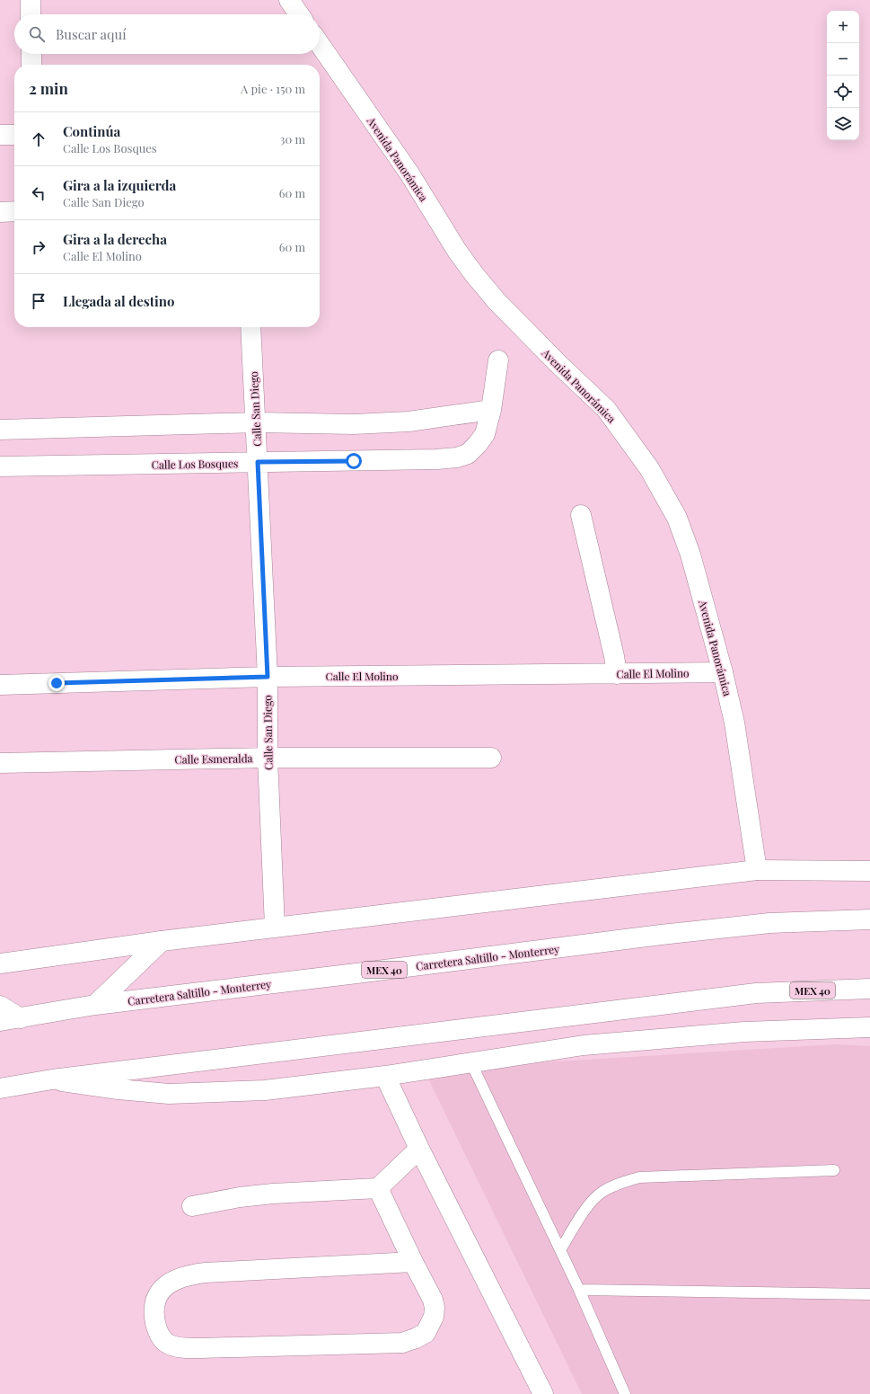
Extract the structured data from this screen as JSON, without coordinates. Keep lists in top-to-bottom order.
{
  "streets": {
    "main road": [
      "Avenida Panorámica",
      "Calle San Diego",
      "Calle Los Bosques",
      "Calle El Molino",
      "Calle Esmeralda",
      "Carretera Saltillo - Monterrey",
      "MEX 40"
    ]
  },
  "crossings": [
    ["Avenida Panorámica", "Calle El Molino"],
    ["Calle San Diego", "Calle Los Bosques"],
    ["Calle San Diego", "Calle El Molino"],
    ["Calle San Diego", "Calle Esmeralda"]
  ],
  "page": {
    "map_buttons": ["+", "−"],
    "search": "Buscar aquí",
    "heading": ["2 min", "A pie · 150 m"],
    "list": [
      ["Continúa", "Calle Los Bosques", "30 m"],
      ["Gira a la izquierda", "Calle San Diego", "60 m"],
      ["Gira a la derecha", "Calle El Molino", "60 m"],
      "Llegada al destino"
    ]
  }
}
